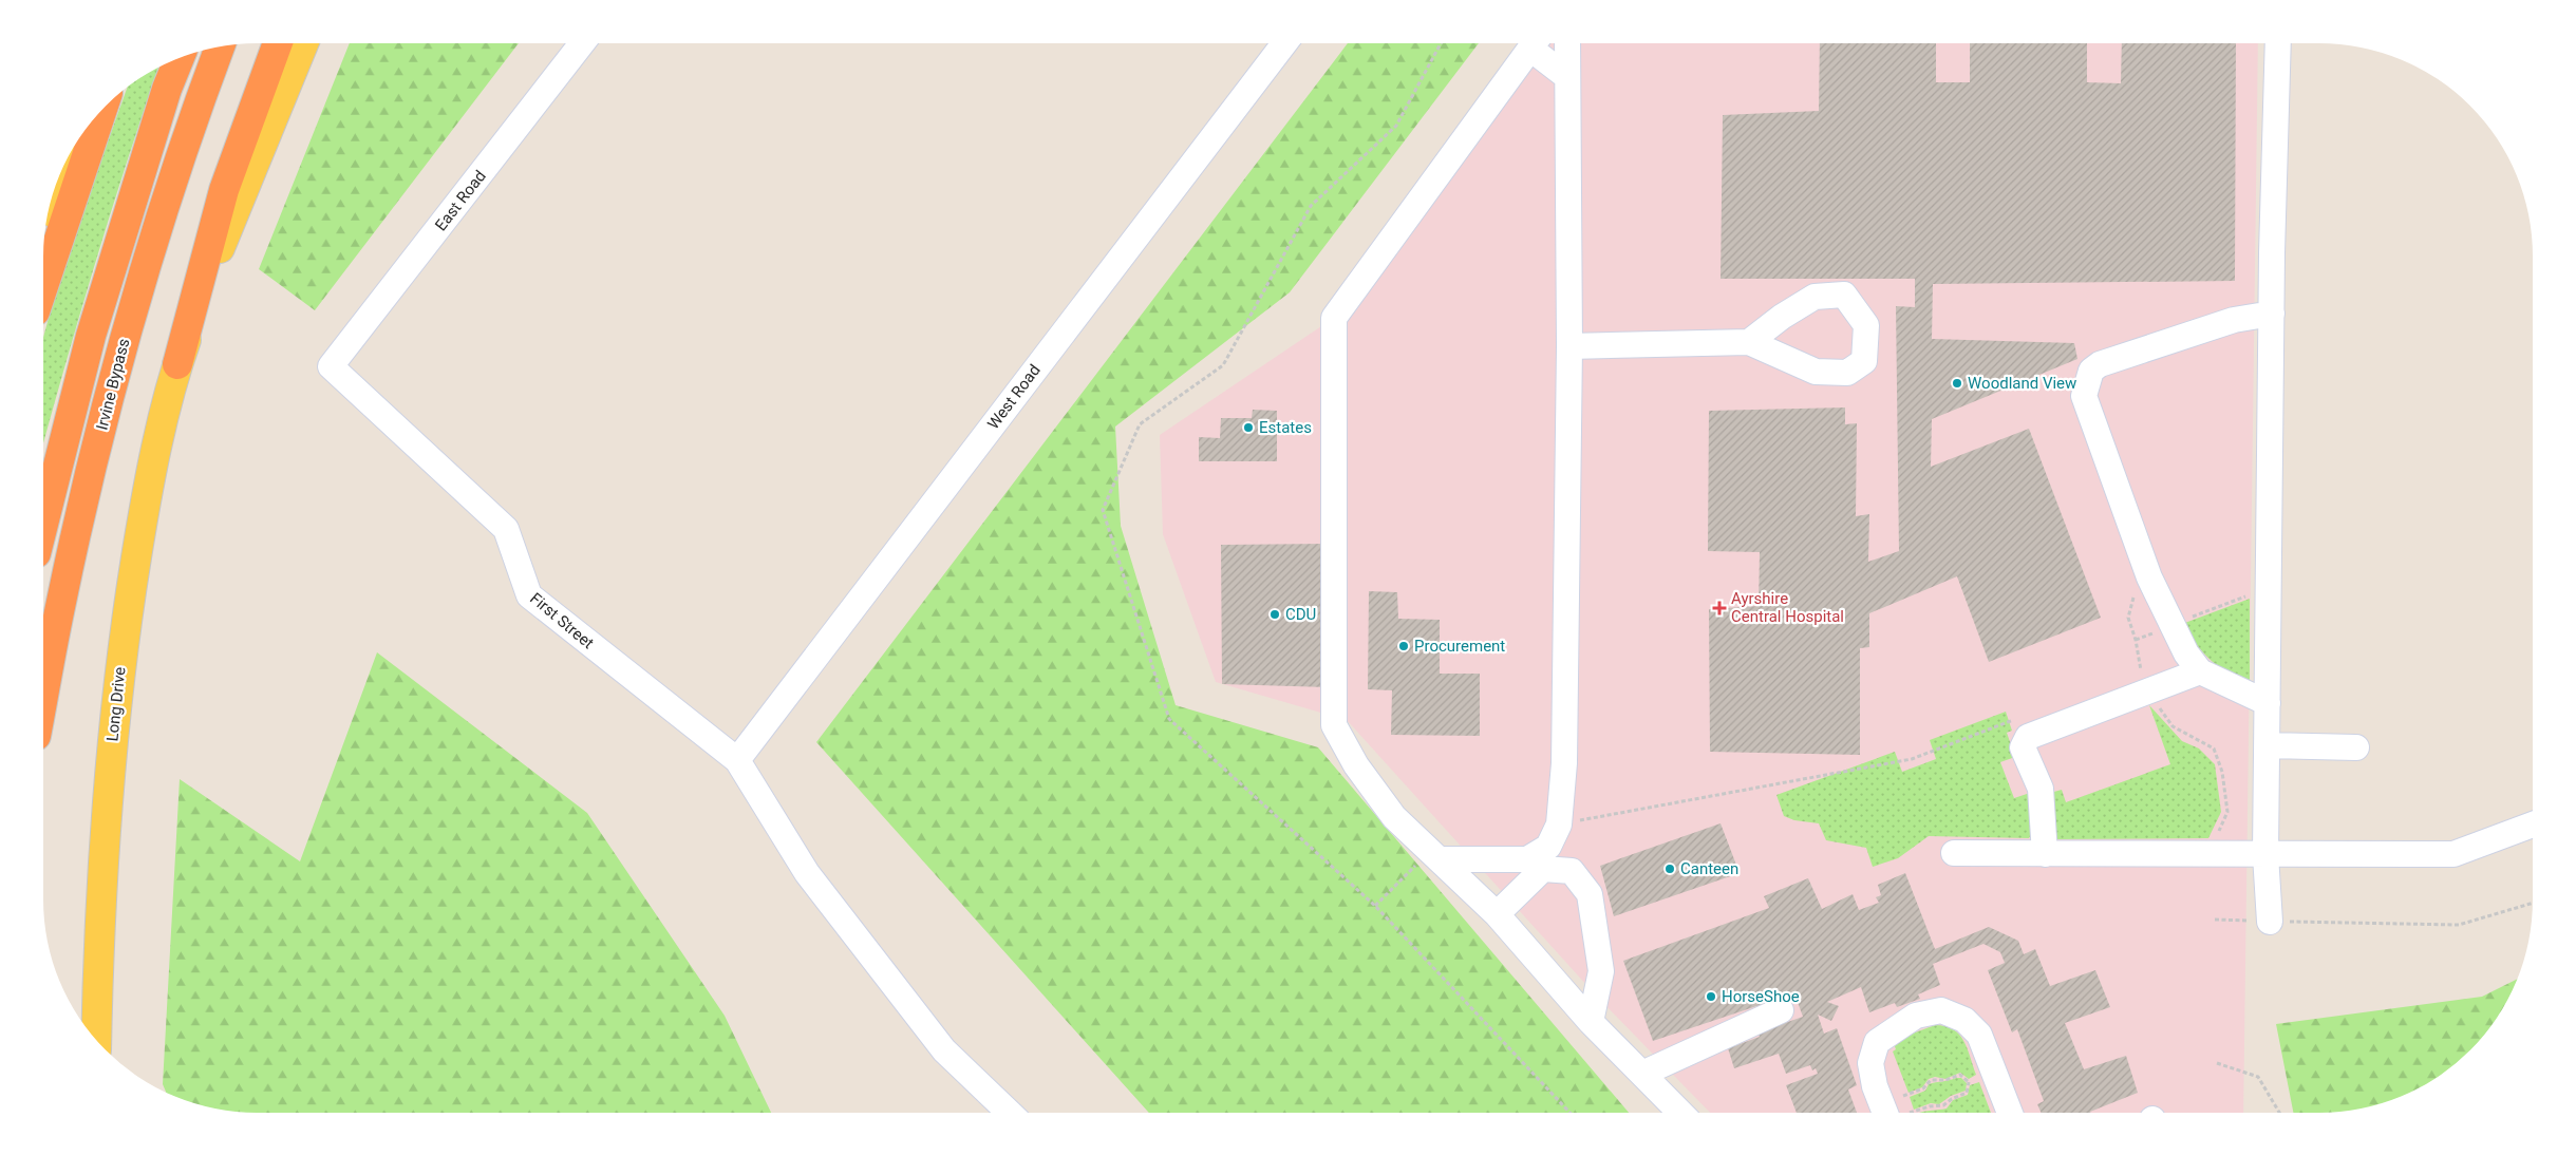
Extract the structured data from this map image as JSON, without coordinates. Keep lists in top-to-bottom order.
{
  "streets": {
    "highway": ["Irvine Bypass"],
    "main road": ["Long Drive"],
    "street": ["East Road", "West Road", "First Street"]
  },
  "crossings": [
    ["East Road", "First Street"],
    ["West Road", "First Street"]
  ],
  "places": {
    "other": [
      "Woodland View",
      "Estates",
      "CDU",
      "Procurement",
      "Canteen",
      "HorseShoe"
    ],
    "health": ["Ayrshire Central Hospital"]
  }
}
